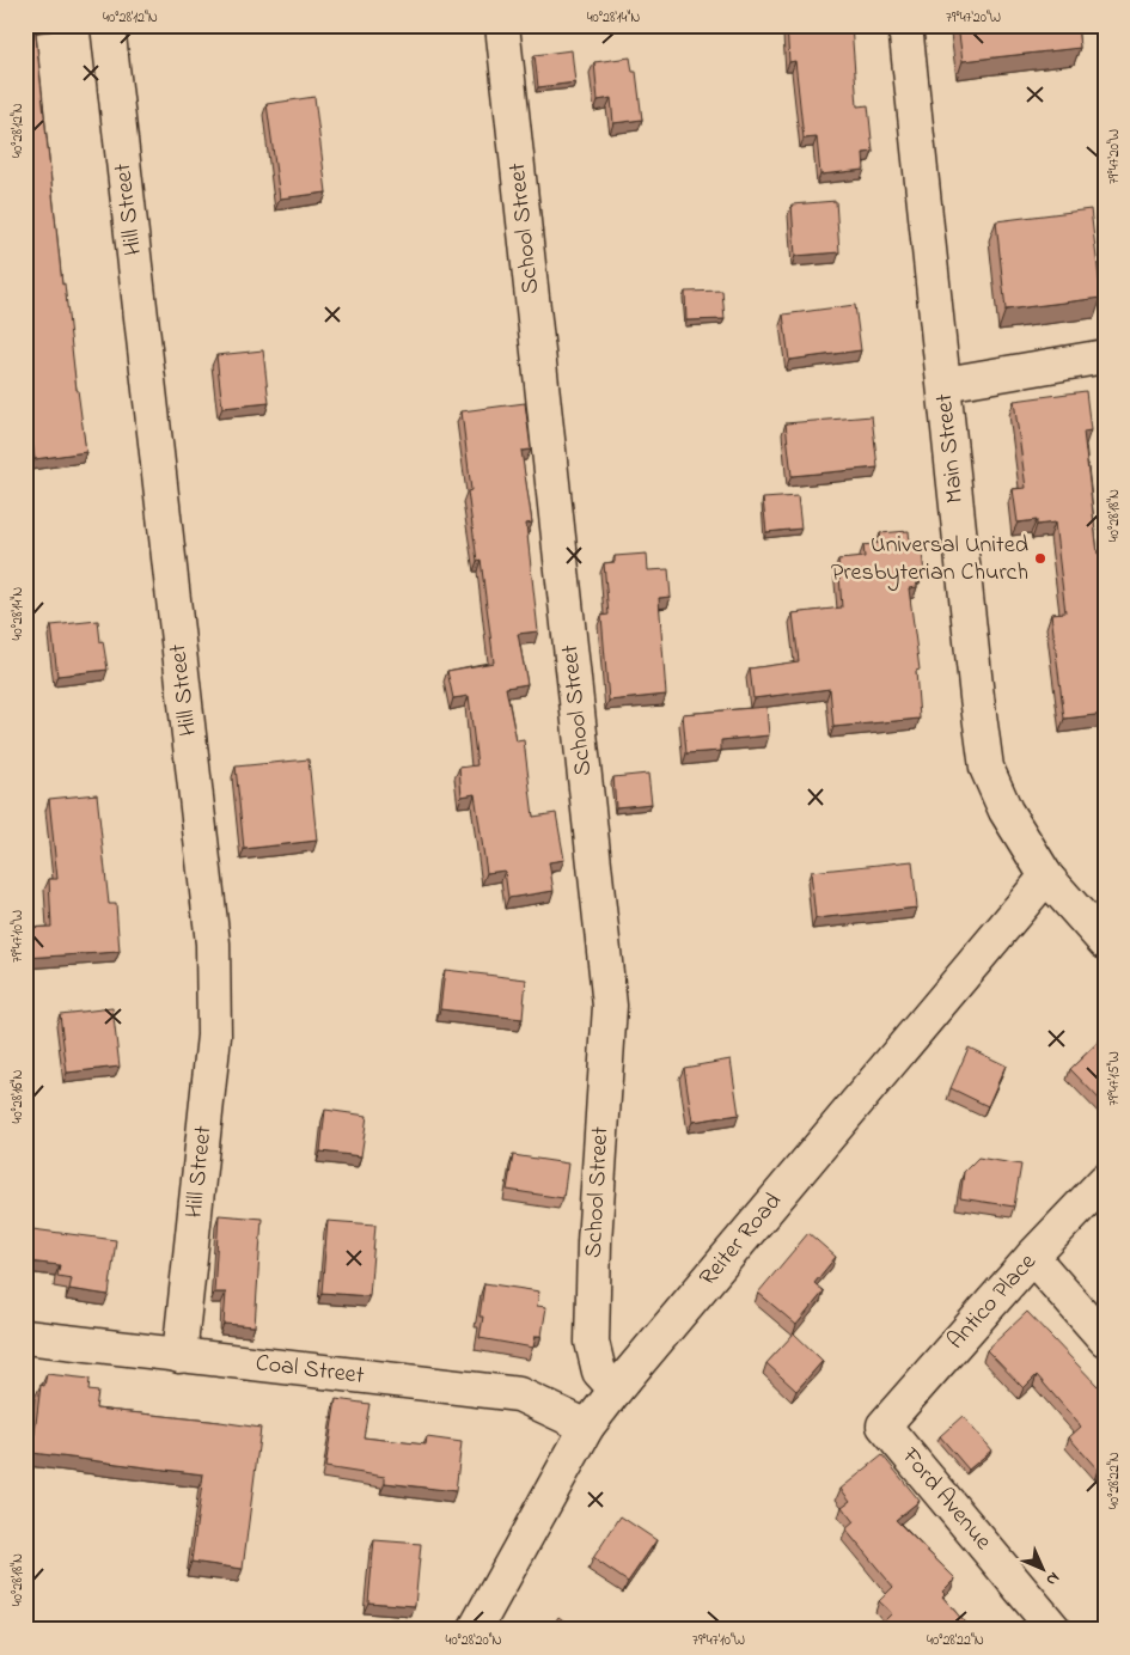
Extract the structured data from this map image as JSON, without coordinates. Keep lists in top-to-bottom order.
{
  "streets": {
    "street": [
      "Hill Street",
      "School Street",
      "Main Street",
      "Reiter Road",
      "Antico Place",
      "Coal Street",
      "Ford Avenue"
    ]
  },
  "crossings": [
    ["Hill Street", "Coal Street"],
    ["School Street", "Reiter Road"],
    ["Main Street", "Reiter Road"],
    ["Reiter Road", "Coal Street"],
    ["Antico Place", "Ford Avenue"]
  ],
  "places": ["Universal United Presbyterian Church"],
  "north": "bottom right",
  "coordinates": [
    "40°28'12\"N",
    "40°28'14\"N",
    "79°47'20\"W",
    "40°28'18\"N",
    "79°47'10\"W",
    "79°47'15\"W",
    "40°28'16\"N",
    "40°28'22\"N",
    "40°28'20\"N"
  ]
}
